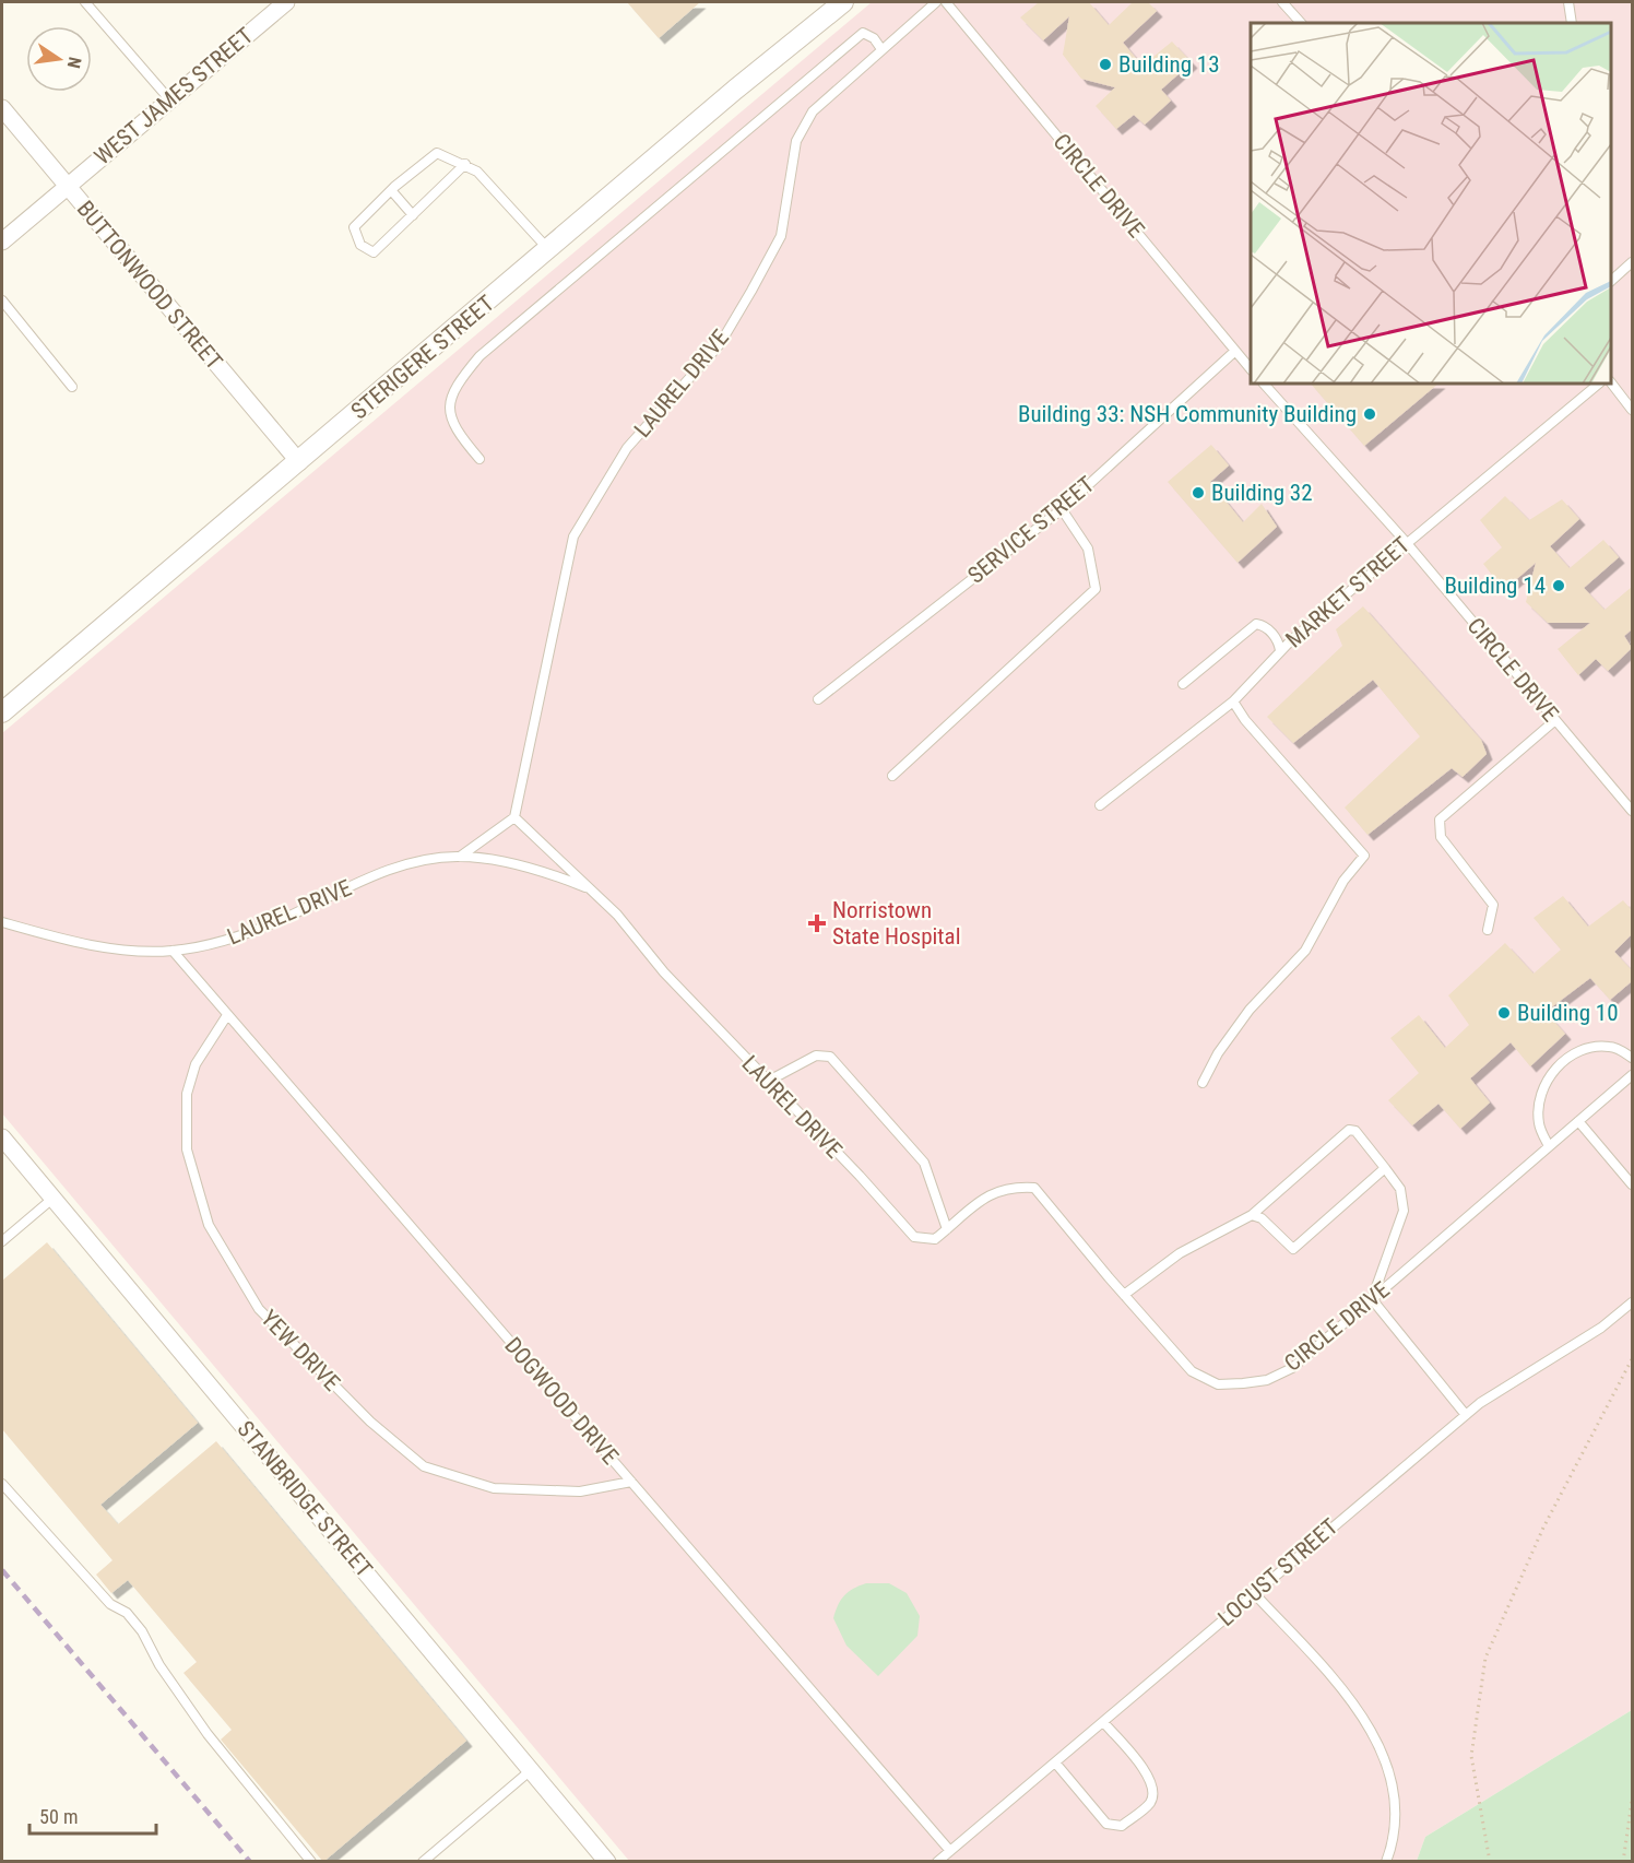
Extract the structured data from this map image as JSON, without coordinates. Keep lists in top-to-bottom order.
{
  "streets": {
    "street": [
      "WEST JAMES STREET",
      "BUTTONWOOD STREET",
      "STERIGERE STREET",
      "STANBRIDGE STREET"
    ],
    "lane": [
      "CIRCLE DRIVE",
      "LAUREL DRIVE",
      "SERVICE STREET",
      "MARKET STREET",
      "YEW DRIVE",
      "DOGWOOD DRIVE",
      "LOCUST STREET"
    ]
  },
  "crossings": [
    ["WEST JAMES STREET", "BUTTONWOOD STREET"],
    ["CIRCLE DRIVE", "LAUREL DRIVE"],
    ["CIRCLE DRIVE", "SERVICE STREET"],
    ["CIRCLE DRIVE", "MARKET STREET"],
    ["BUTTONWOOD STREET", "STERIGERE STREET"],
    ["LAUREL DRIVE", "DOGWOOD DRIVE"],
    ["YEW DRIVE", "DOGWOOD DRIVE"],
    ["DOGWOOD DRIVE", "LOCUST STREET"]
  ],
  "places": {
    "other": [
      "Building 13",
      "Building 33: NSH Community Building",
      "Building 32",
      "Building 14",
      "Building 10"
    ],
    "health": ["Norristown State Hospital"]
  },
  "scale_bar": "50 m",
  "north": "right"
}
